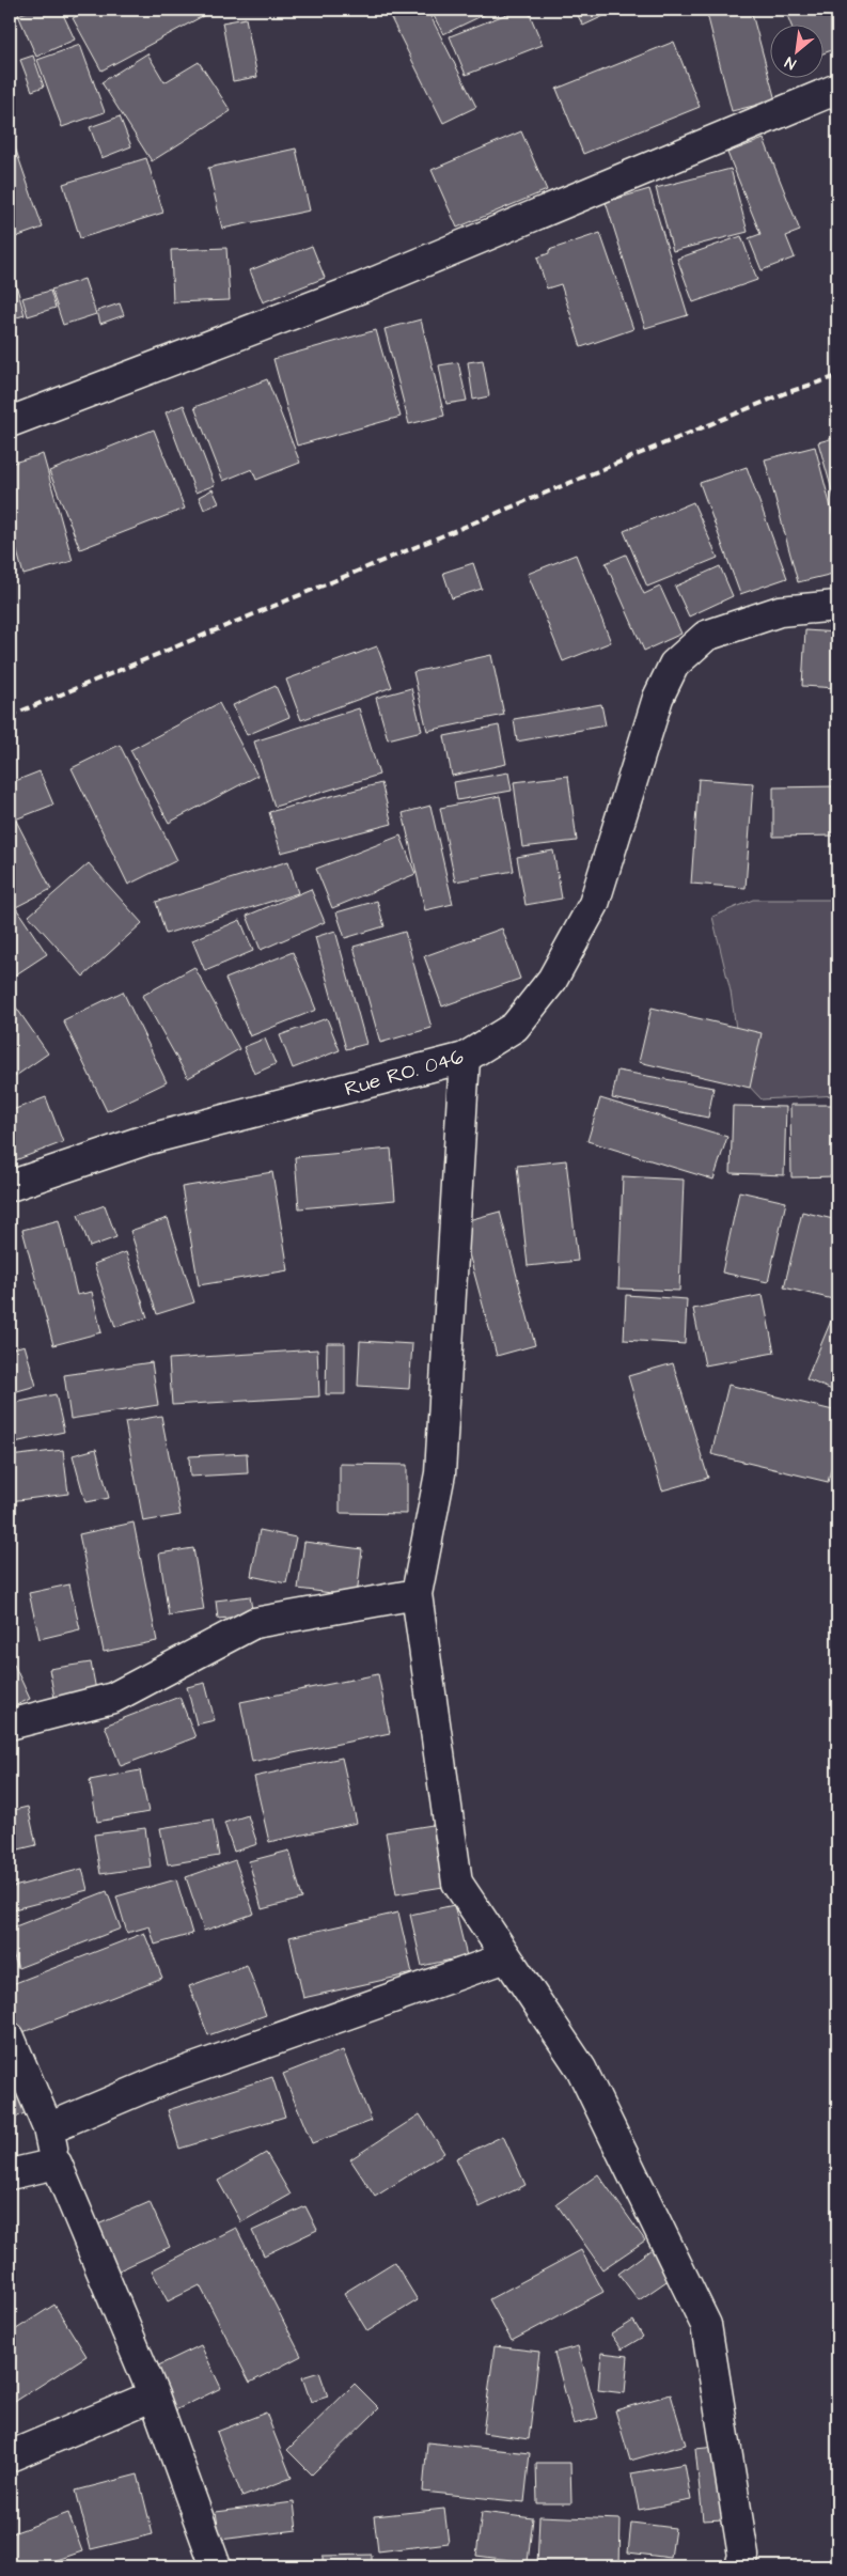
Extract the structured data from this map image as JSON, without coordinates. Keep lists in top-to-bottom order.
{
  "streets": {
    "street": ["Rue RO. 046"]
  },
  "north": "bottom left"
}
